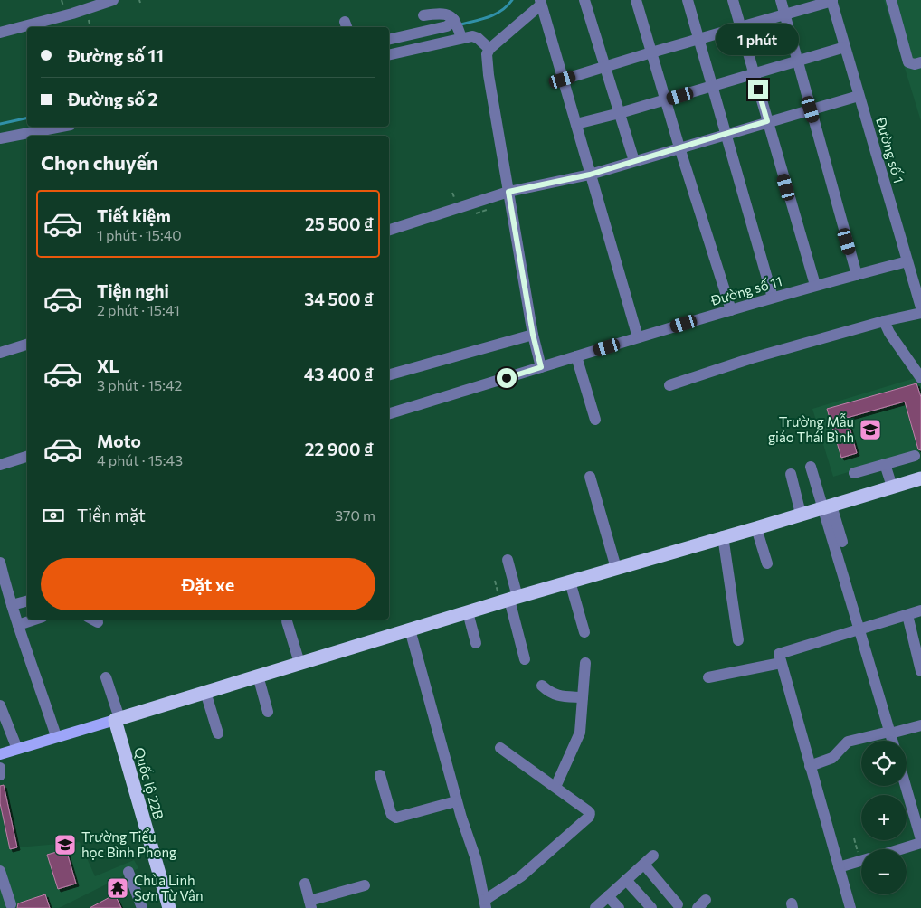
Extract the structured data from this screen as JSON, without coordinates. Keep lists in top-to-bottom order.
{
  "streets": {
    "highway": ["Quốc lộ 22B"],
    "street": ["Đường số 1", "Đường số 11"]
  },
  "crossings": [
    ["Đường số 1", "Đường số 11"]
  ],
  "places": {
    "school or university": ["Trường Mẫu giáo Thái Bình", "Trường Tiểu học Bình Phong"],
    "temple": ["Chùa Linh Sơn Từ Vân"]
  },
  "page": {
    "bubble": "1 phút",
    "banner": ["Đường số 11", "Đường số 2"],
    "heading": "Chọn chuyến",
    "list": [
      {
        "name": "Tiết kiệm",
        "note": "1 phút · 15:40",
        "value": "25 500 ₫"
      },
      {
        "name": "Tiện nghi",
        "note": "2 phút · 15:41",
        "value": "34 500 ₫"
      },
      {
        "name": "XL",
        "note": "3 phút · 15:42",
        "value": "43 400 ₫"
      },
      {
        "name": "Moto",
        "note": "4 phút · 15:43",
        "value": "22 900 ₫"
      }
    ],
    "pay": ["Tiền mặt", "370 m"],
    "buttons": "Đặt xe",
    "map_buttons": ["+", "−"]
  }
}
